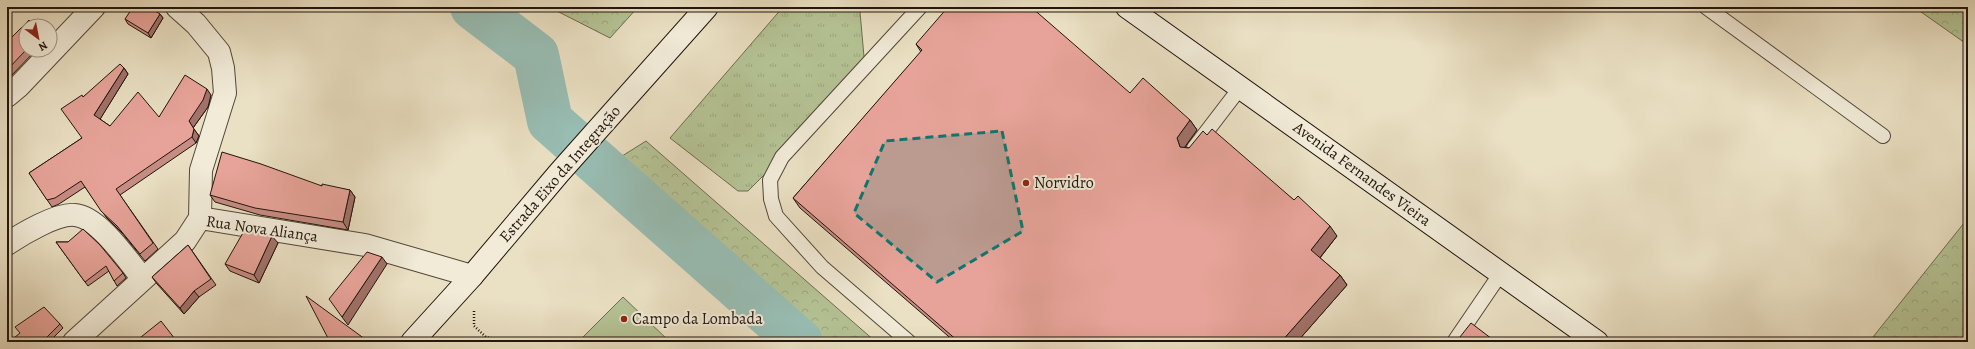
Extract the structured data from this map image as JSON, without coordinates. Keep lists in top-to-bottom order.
{
  "streets": {
    "main road": ["Estrada Eixo da Integração", "Avenida Fernandes Vieira", "Rua Nova Aliança"]
  },
  "crossings": [
    ["Estrada Eixo da Integração", "Rua Nova Aliança"]
  ],
  "places": ["Norvidro", "Campo da Lombada"],
  "north": "bottom right"
}
